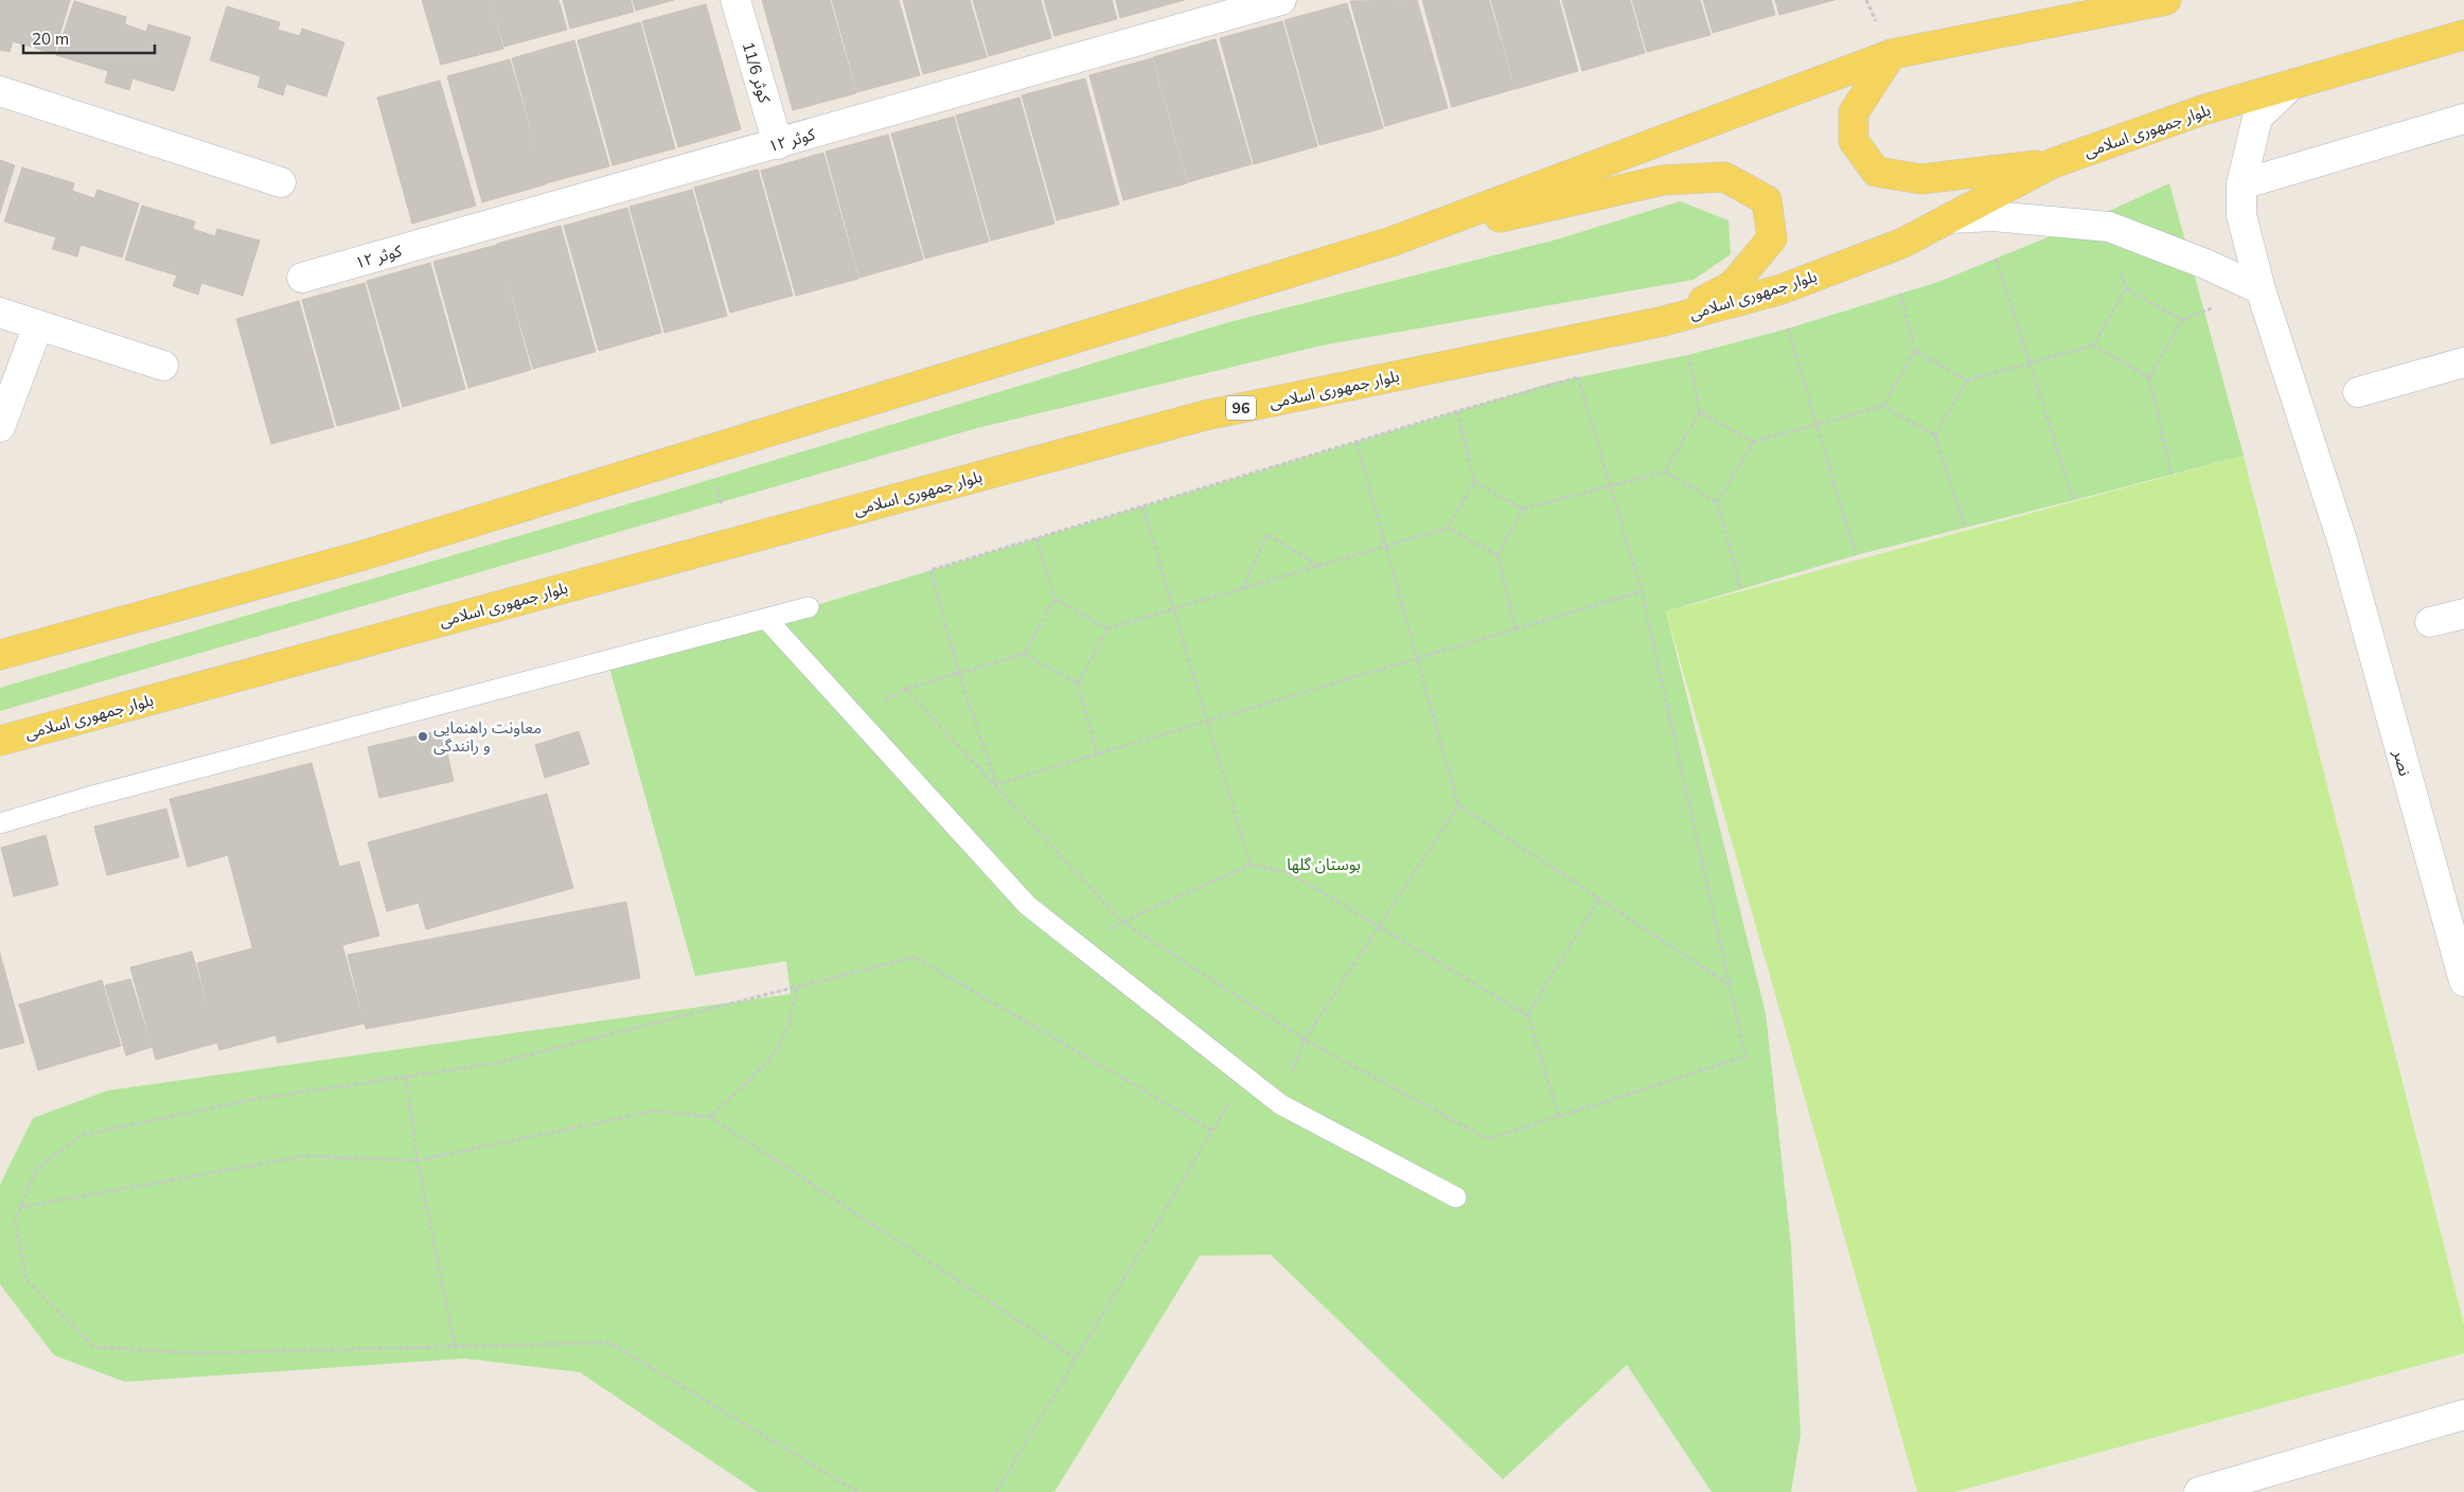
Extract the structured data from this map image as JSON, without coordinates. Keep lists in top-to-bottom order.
{
  "streets": {
    "main road": ["بلوار جمهوری اسلامی", "96"],
    "street": ["کوثر 11/6", "کوثر ۱۲", "نصر"]
  },
  "crossings": [
    ["کوثر 11/6", "کوثر ۱۲"],
    ["بلوار جمهوری اسلامی", "نصر"]
  ],
  "parks": ["بوستان گلها"],
  "places": ["معاونت راهنمایی و رانندگی"],
  "scale_bar": "20 m"
}
